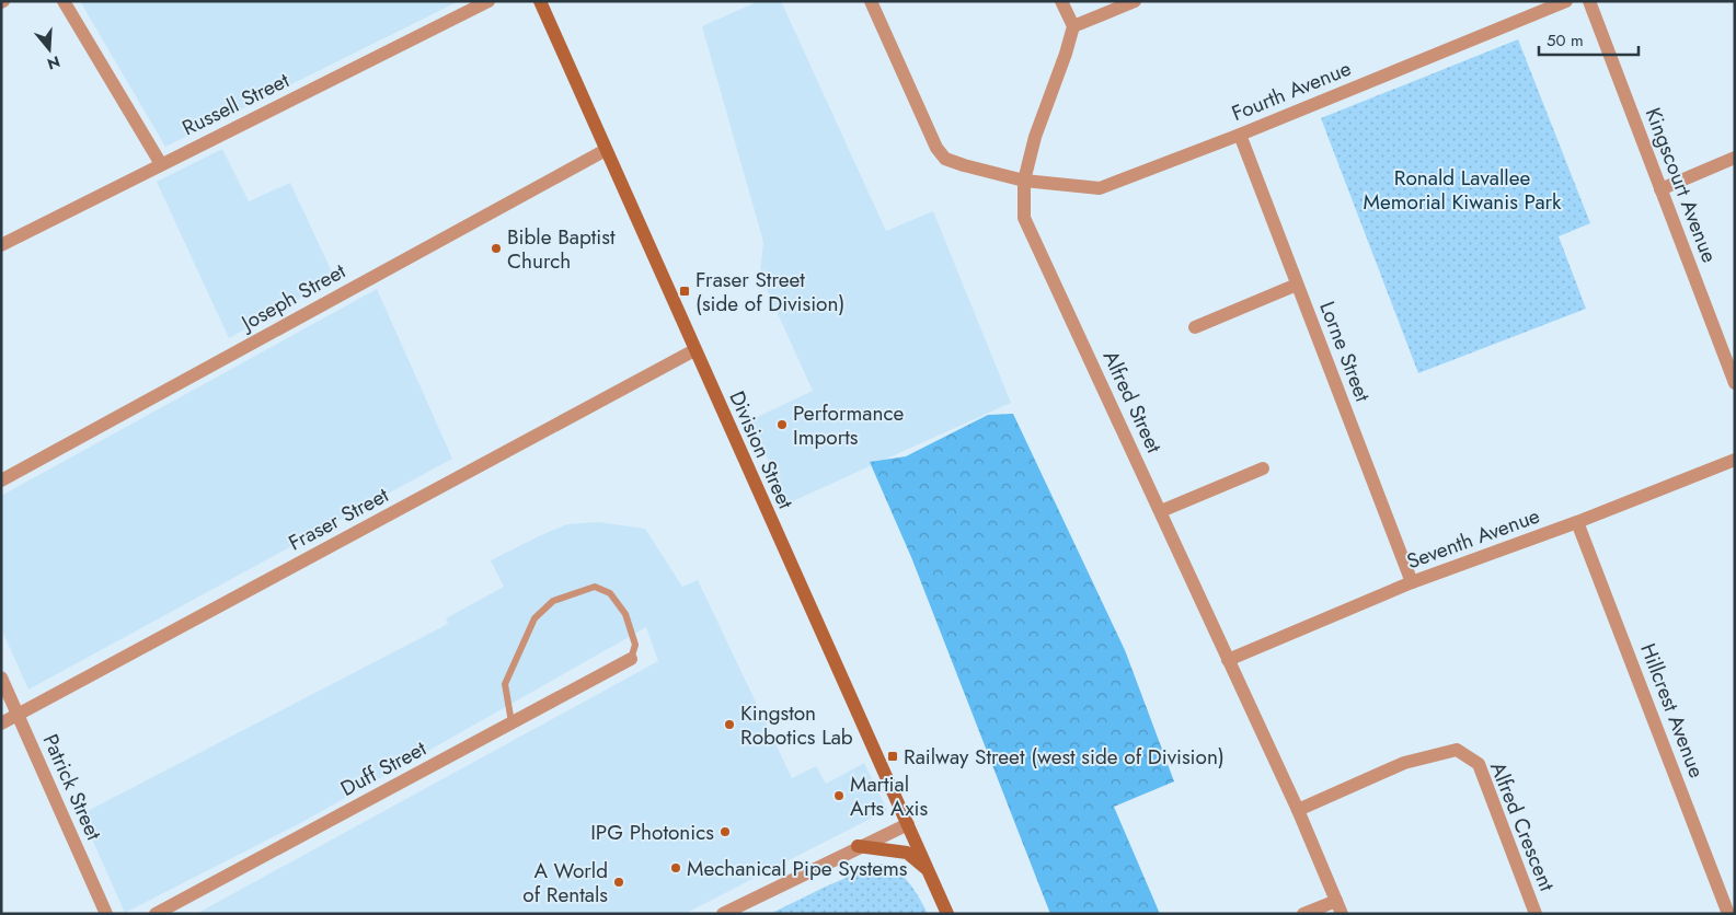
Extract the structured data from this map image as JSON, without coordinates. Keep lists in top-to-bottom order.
{
  "streets": {
    "main road": ["Division Street"],
    "street": [
      "Fourth Avenue",
      "Russell Street",
      "Kingscourt Avenue",
      "Joseph Street",
      "Lorne Street",
      "Alfred Street",
      "Fraser Street",
      "Seventh Avenue",
      "Hillcrest Avenue",
      "Duff Street",
      "Patrick Street",
      "Alfred Crescent"
    ]
  },
  "crossings": [
    ["Fourth Avenue", "Lorne Street"],
    ["Fourth Avenue", "Alfred Street"],
    ["Joseph Street", "Division Street"],
    ["Lorne Street", "Seventh Avenue"],
    ["Alfred Street", "Seventh Avenue"],
    ["Alfred Street", "Alfred Crescent"],
    ["Division Street", "Fraser Street"],
    ["Fraser Street", "Patrick Street"],
    ["Seventh Avenue", "Hillcrest Avenue"]
  ],
  "parks": ["Ronald Lavallee Memorial Kiwanis Park"],
  "places": {
    "other": [
      "Bible Baptist Church",
      "Performance Imports",
      "Kingston Robotics Lab",
      "Martial Arts Axis",
      "IPG Photonics",
      "Mechanical Pipe Systems",
      "A World of Rentals"
    ],
    "transit": ["Fraser Street (side of Division)", "Railway Street (west side of Division)"]
  },
  "scale_bar": "50 m",
  "north": "bottom"
}
